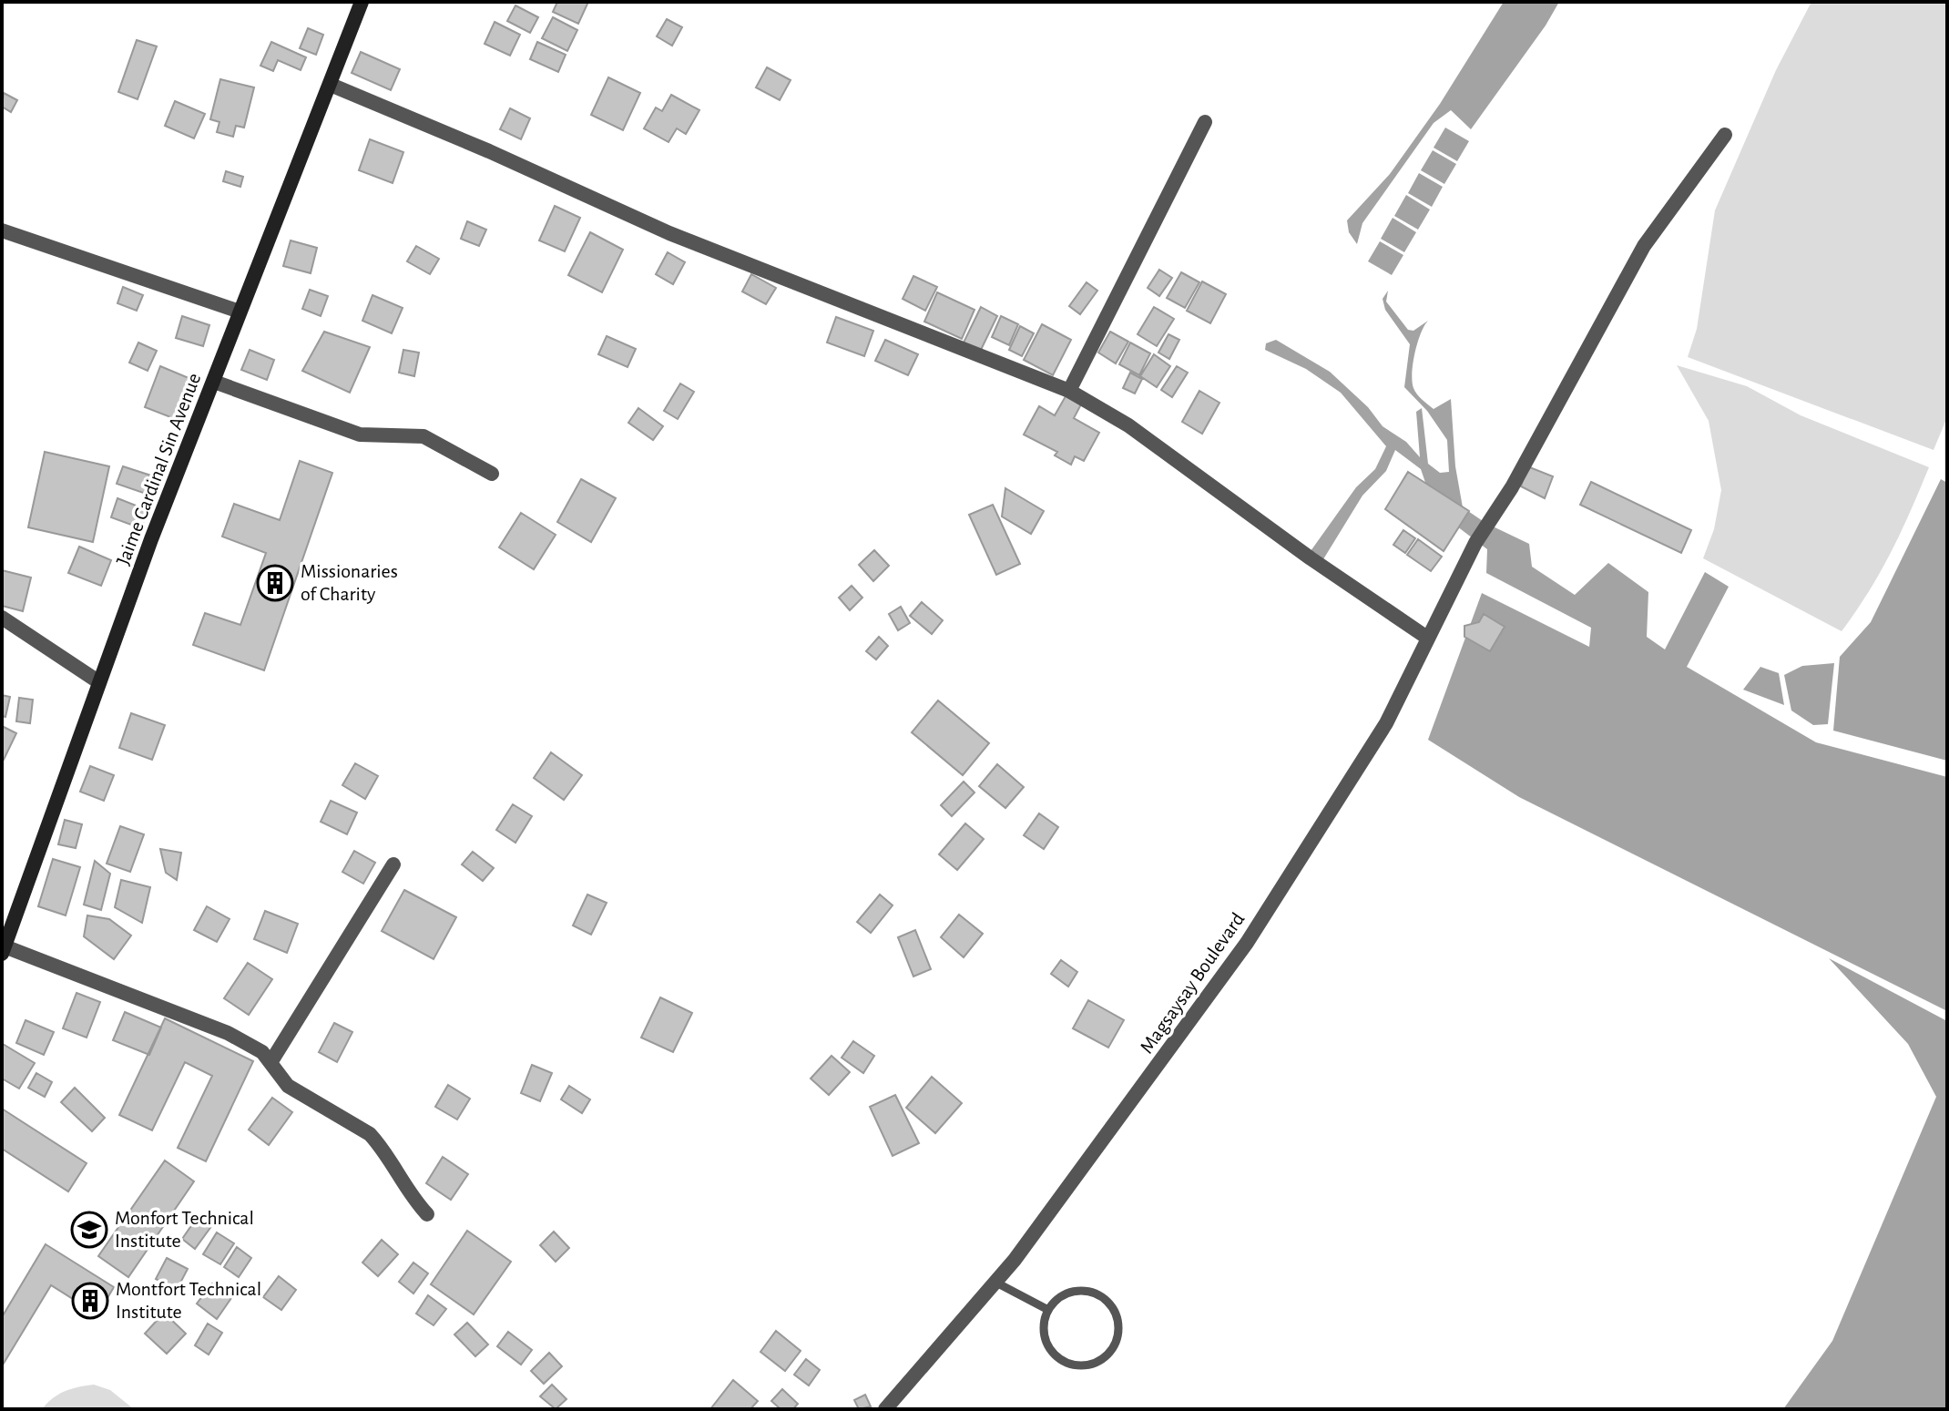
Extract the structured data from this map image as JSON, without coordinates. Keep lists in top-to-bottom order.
{
  "streets": {
    "street": ["Jaime Cardinal Sin Avenue", "Magsaysay Boulevard"]
  },
  "places": {
    "building": ["Missionaries of Charity", "Montfort Technical Institute"],
    "school or university": ["Monfort Technical Institute"]
  }
}
